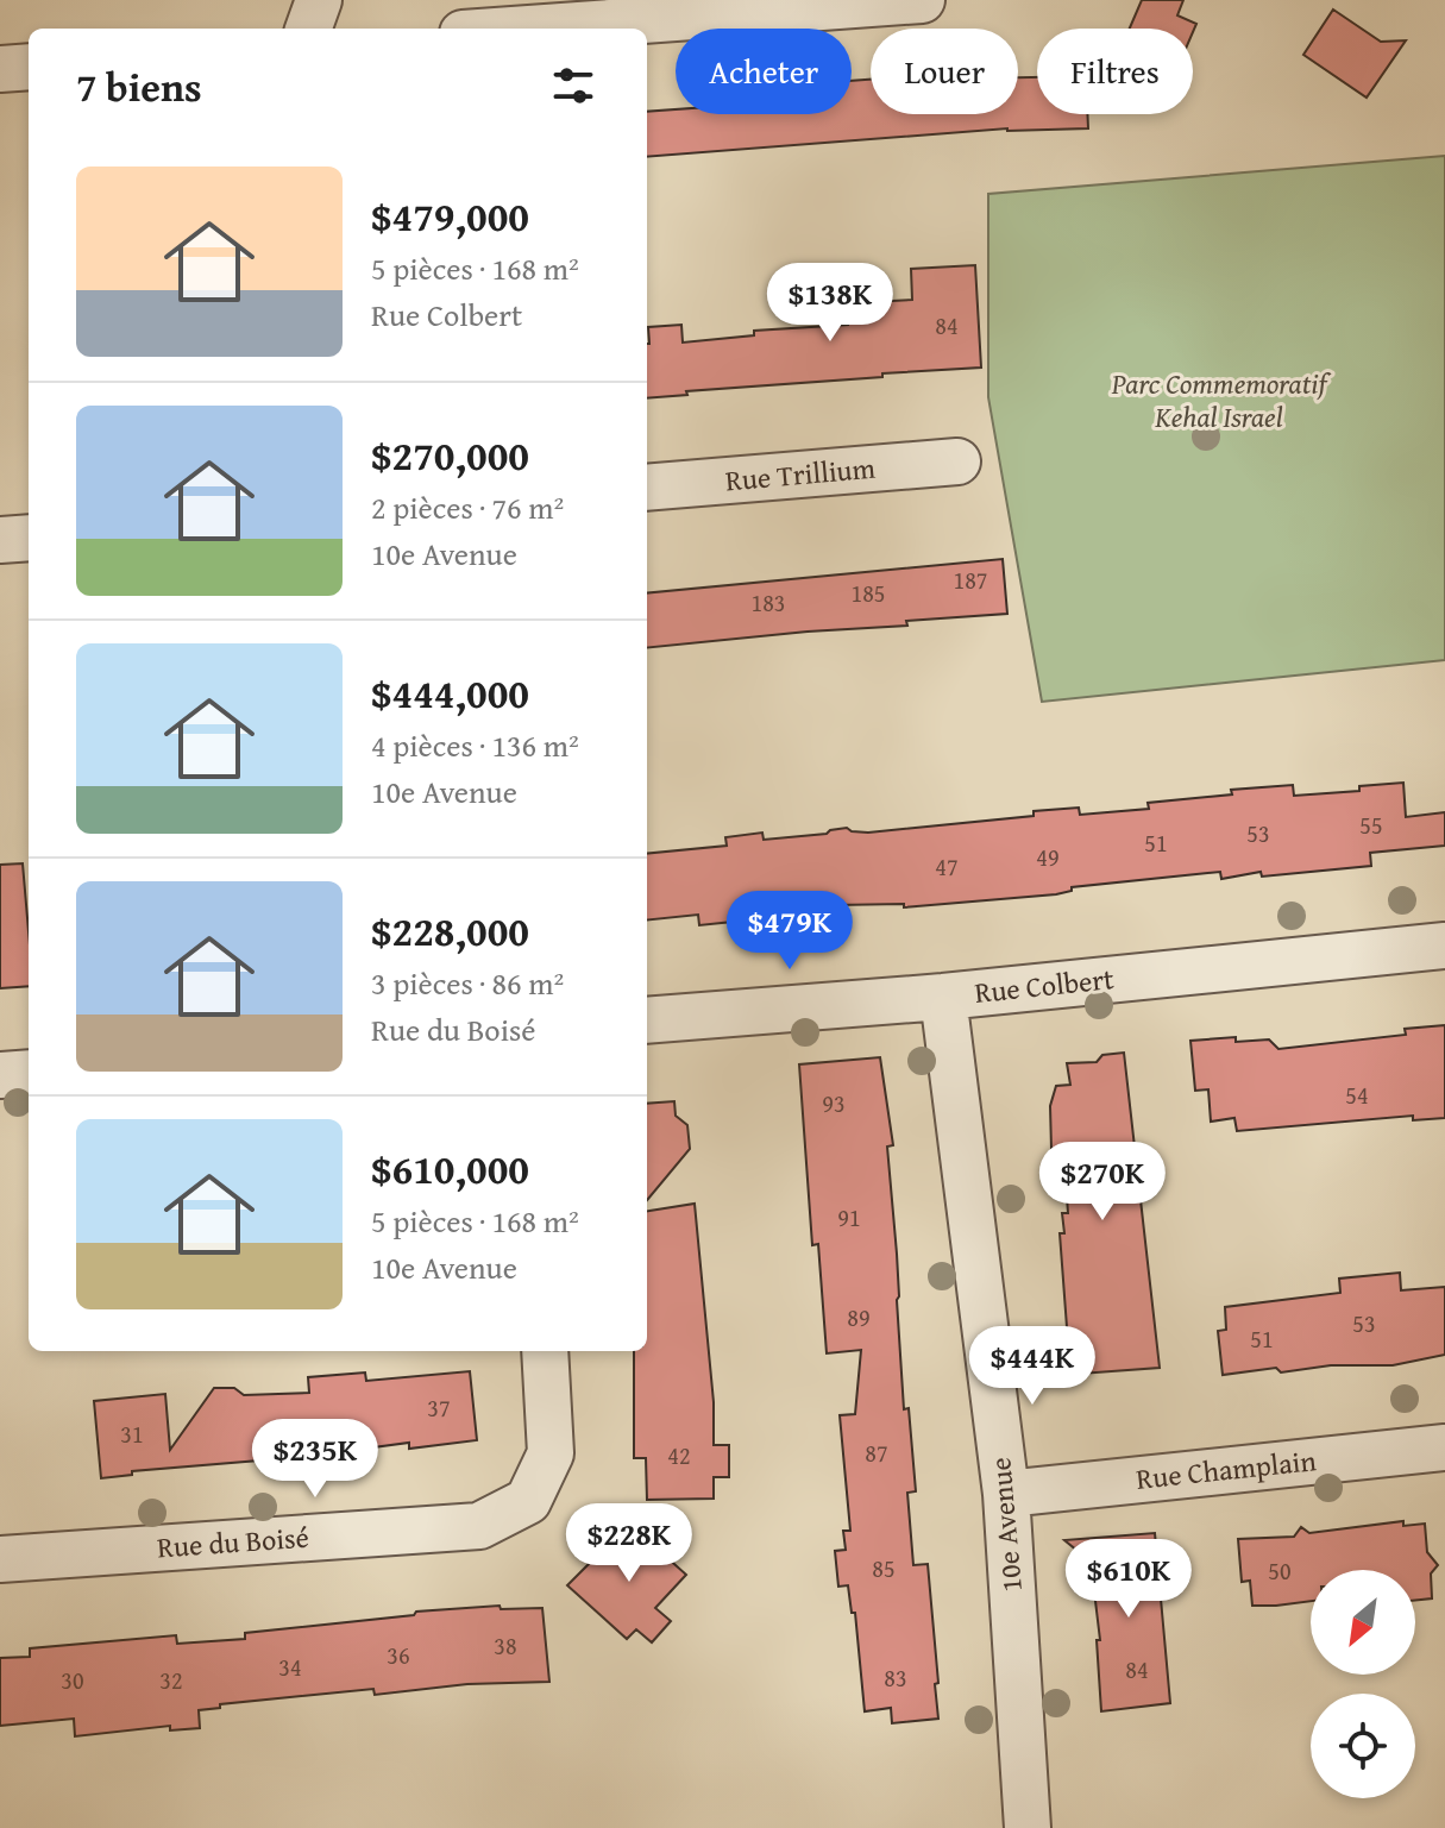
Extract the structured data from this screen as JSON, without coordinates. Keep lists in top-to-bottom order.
{
  "streets": {
    "street": [
      "Rue Trillium",
      "Rue Colbert",
      "Rue Champlain",
      "10e Avenue",
      "Rue du Boisé"
    ]
  },
  "crossings": [
    ["Rue Colbert", "10e Avenue"],
    ["Rue Champlain", "10e Avenue"]
  ],
  "parks": ["Parc Commemoratif Kehal Israel"],
  "house_numbers": [
    "84",
    "187",
    "185",
    "183",
    "55",
    "53",
    "51",
    "49",
    "47",
    "54",
    "93",
    "91",
    "89",
    "53",
    "51",
    "37",
    "31",
    "87",
    "42",
    "85",
    "50",
    "38",
    "36",
    "34",
    "84",
    "83",
    "30",
    "32"
  ],
  "north": "bottom left",
  "page": {
    "chip": ["Acheter", "Louer", "Filtres"],
    "heading": "7 biens",
    "list": [
      {
        "name": "$479,000",
        "note": "5 pièces · 168 m² · Rue Colbert"
      },
      {
        "name": "$270,000",
        "note": "2 pièces · 76 m² · 10e Avenue"
      },
      {
        "name": "$444,000",
        "note": "4 pièces · 136 m² · 10e Avenue"
      },
      {
        "name": "$228,000",
        "note": "3 pièces · 86 m² · Rue du Boisé"
      },
      {
        "name": "$610,000",
        "note": "5 pièces · 168 m² · 10e Avenue"
      }
    ],
    "price": [
      "$138K",
      "$479K",
      "$270K",
      "$444K",
      "$235K",
      "$228K",
      "$610K"
    ]
  }
}
